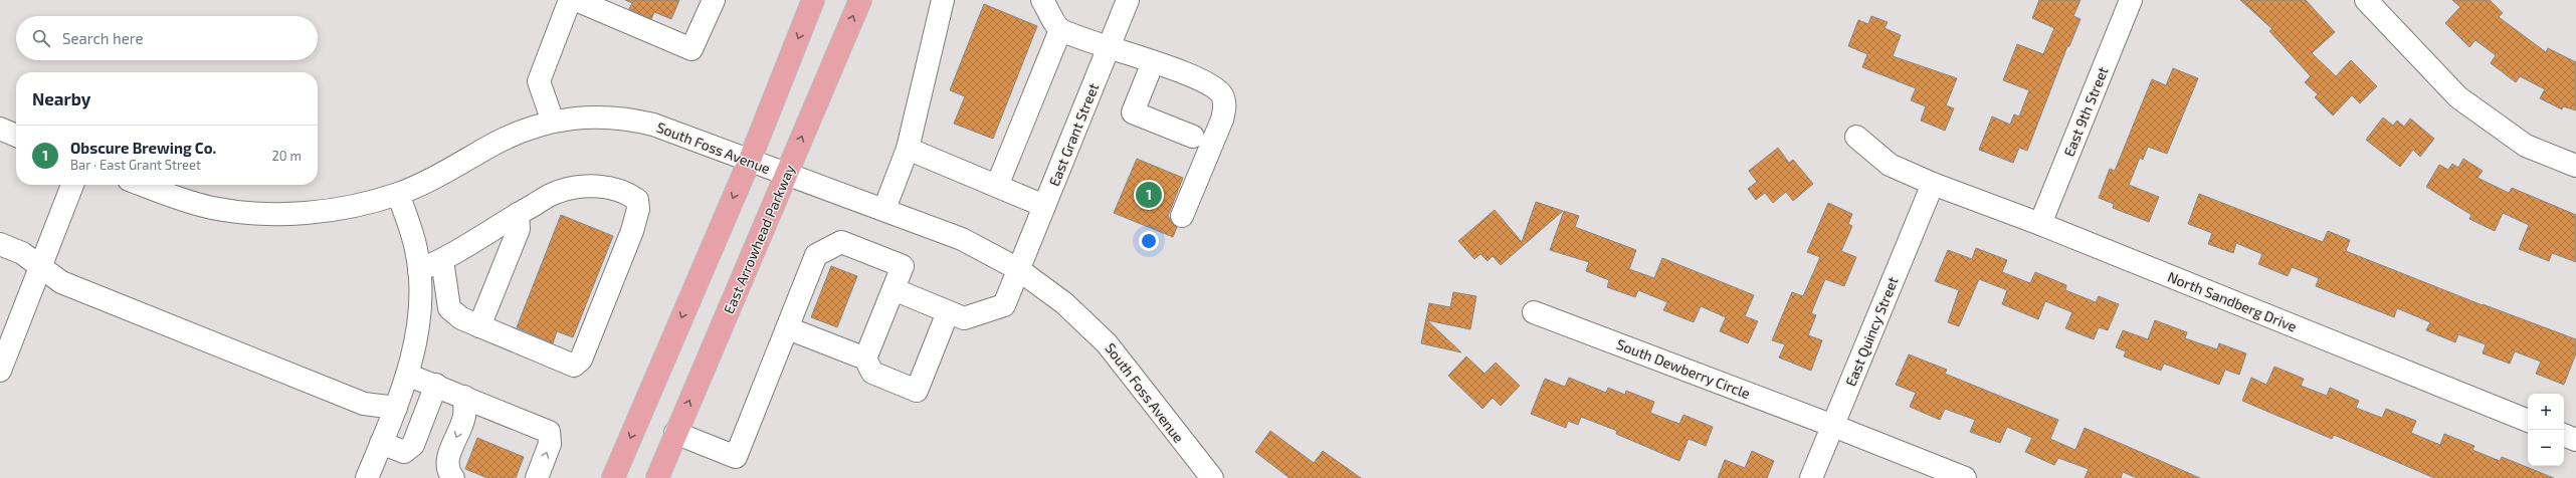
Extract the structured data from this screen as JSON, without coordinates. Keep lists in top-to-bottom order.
{
  "streets": {
    "main road": ["East Arrowhead Parkway"],
    "street": [
      "East 9th Street",
      "East Grant Street",
      "South Foss Avenue",
      "North Sandberg Drive",
      "East Quincy Street",
      "South Dewberry Circle"
    ]
  },
  "crossings": [
    ["East 9th Street", "North Sandberg Drive"],
    ["East Grant Street", "South Foss Avenue"],
    ["South Foss Avenue", "East Arrowhead Parkway"],
    ["North Sandberg Drive", "East Quincy Street"],
    ["East Quincy Street", "South Dewberry Circle"]
  ],
  "page": {
    "search": "Search here",
    "heading": "Nearby",
    "list": [
      {
        "mark": "1",
        "name": "Obscure Brewing Co.",
        "note": "Bar · East Grant Street",
        "value": "20 m"
      }
    ],
    "pins": "1",
    "map_buttons": ["+", "−"]
  }
}
